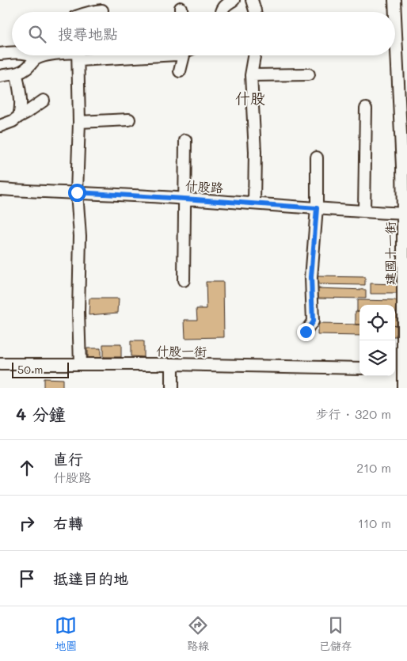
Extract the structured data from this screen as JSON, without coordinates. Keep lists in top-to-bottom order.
{
  "streets": {
    "street": ["什股路", "建國十一街", "什股一街"]
  },
  "crossings": [
    ["什股路", "建國十一街"]
  ],
  "districts": ["什股"],
  "scale_bar": "50 m",
  "page": {
    "search": "搜尋地點",
    "scale": "50 m",
    "heading": ["4 分鐘", "步行 · 320 m"],
    "list": [
      ["直行", "什股路", "210 m"],
      ["右轉", "110 m"],
      "抵達目的地"
    ],
    "nav": ["地圖", "路線", "已儲存"]
  }
}
